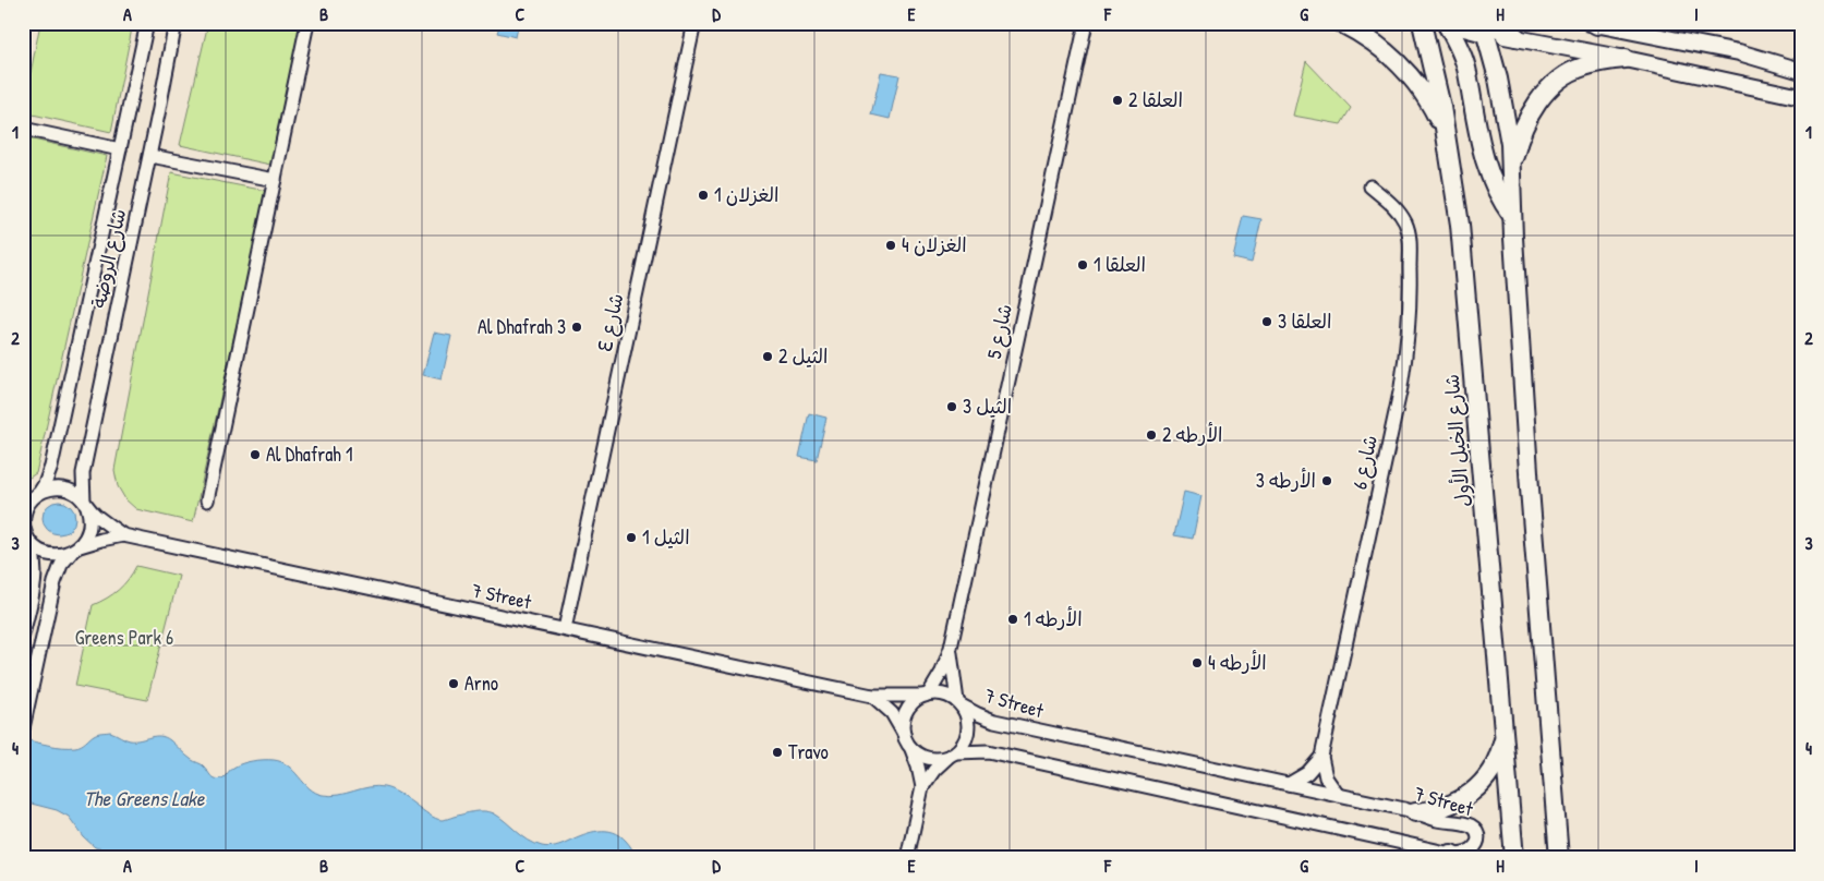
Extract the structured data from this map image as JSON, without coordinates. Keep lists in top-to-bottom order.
{
  "streets": {
    "main road": ["شارع الخيل الأول"],
    "street": [
      "شارع الروضة",
      "شارع ٤",
      "شارع 5",
      "شارع 6",
      "7 Street"
    ]
  },
  "crossings": [
    ["شارع ٤", "7 Street"],
    ["شارع 5", "7 Street"],
    ["شارع 6", "7 Street"]
  ],
  "water": ["The Greens Lake"],
  "parks": ["Greens Park 6"],
  "places": [
    "العلقا 2",
    "الغزلان 1",
    "الغزلان 4",
    "العلقا 1",
    "العلقا 3",
    "Al Dhafrah 3",
    "الثيل 2",
    "الثيل 3",
    "الأرطه 2",
    "Al Dhafrah 1",
    "الأرطه 3",
    "الثيل 1",
    "الأرطه 1",
    "الأرطه 4",
    "Arno",
    "Travo"
  ],
  "grid": {
    "columns": [
      "A",
      "B",
      "C",
      "D",
      "E",
      "F",
      "G",
      "H",
      "I"
    ],
    "rows": [
      "1",
      "2",
      "3",
      "4"
    ]
  }
}
